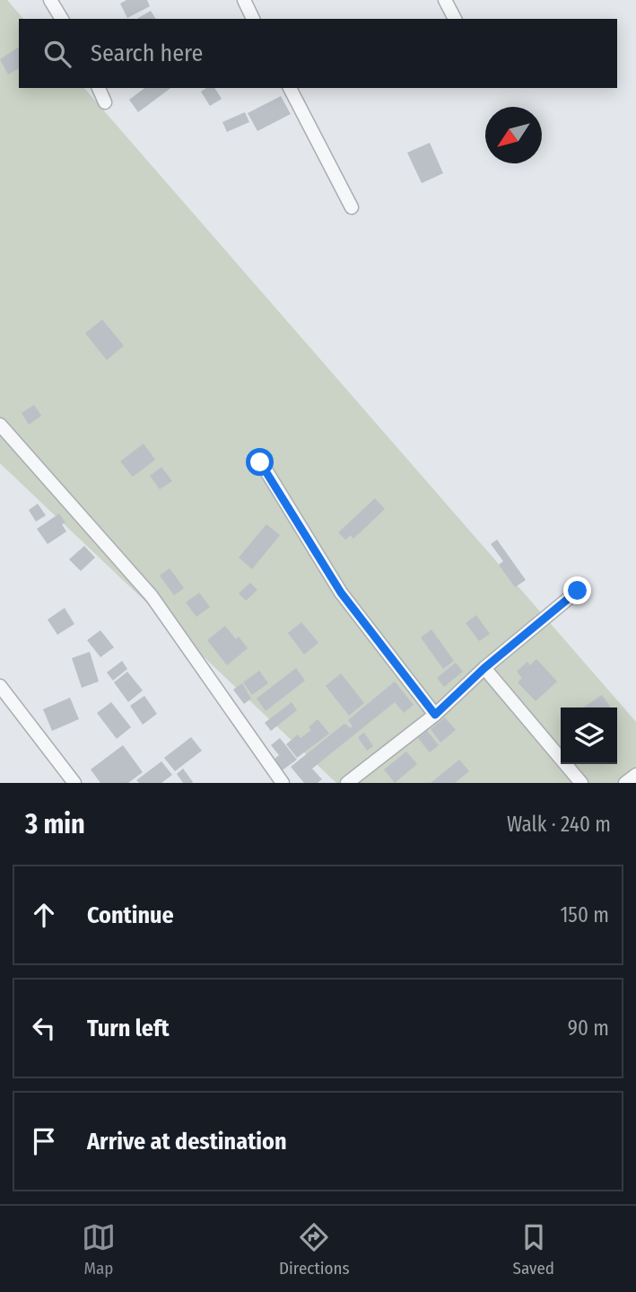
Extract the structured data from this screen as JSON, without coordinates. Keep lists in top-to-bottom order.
{
  "north": "bottom left",
  "page": {
    "search": "Search here",
    "heading": ["3 min", "Walk · 240 m"],
    "list": [
      ["Continue", "150 m"],
      ["Turn left", "90 m"],
      "Arrive at destination"
    ],
    "nav": ["Map", "Directions", "Saved"]
  }
}
